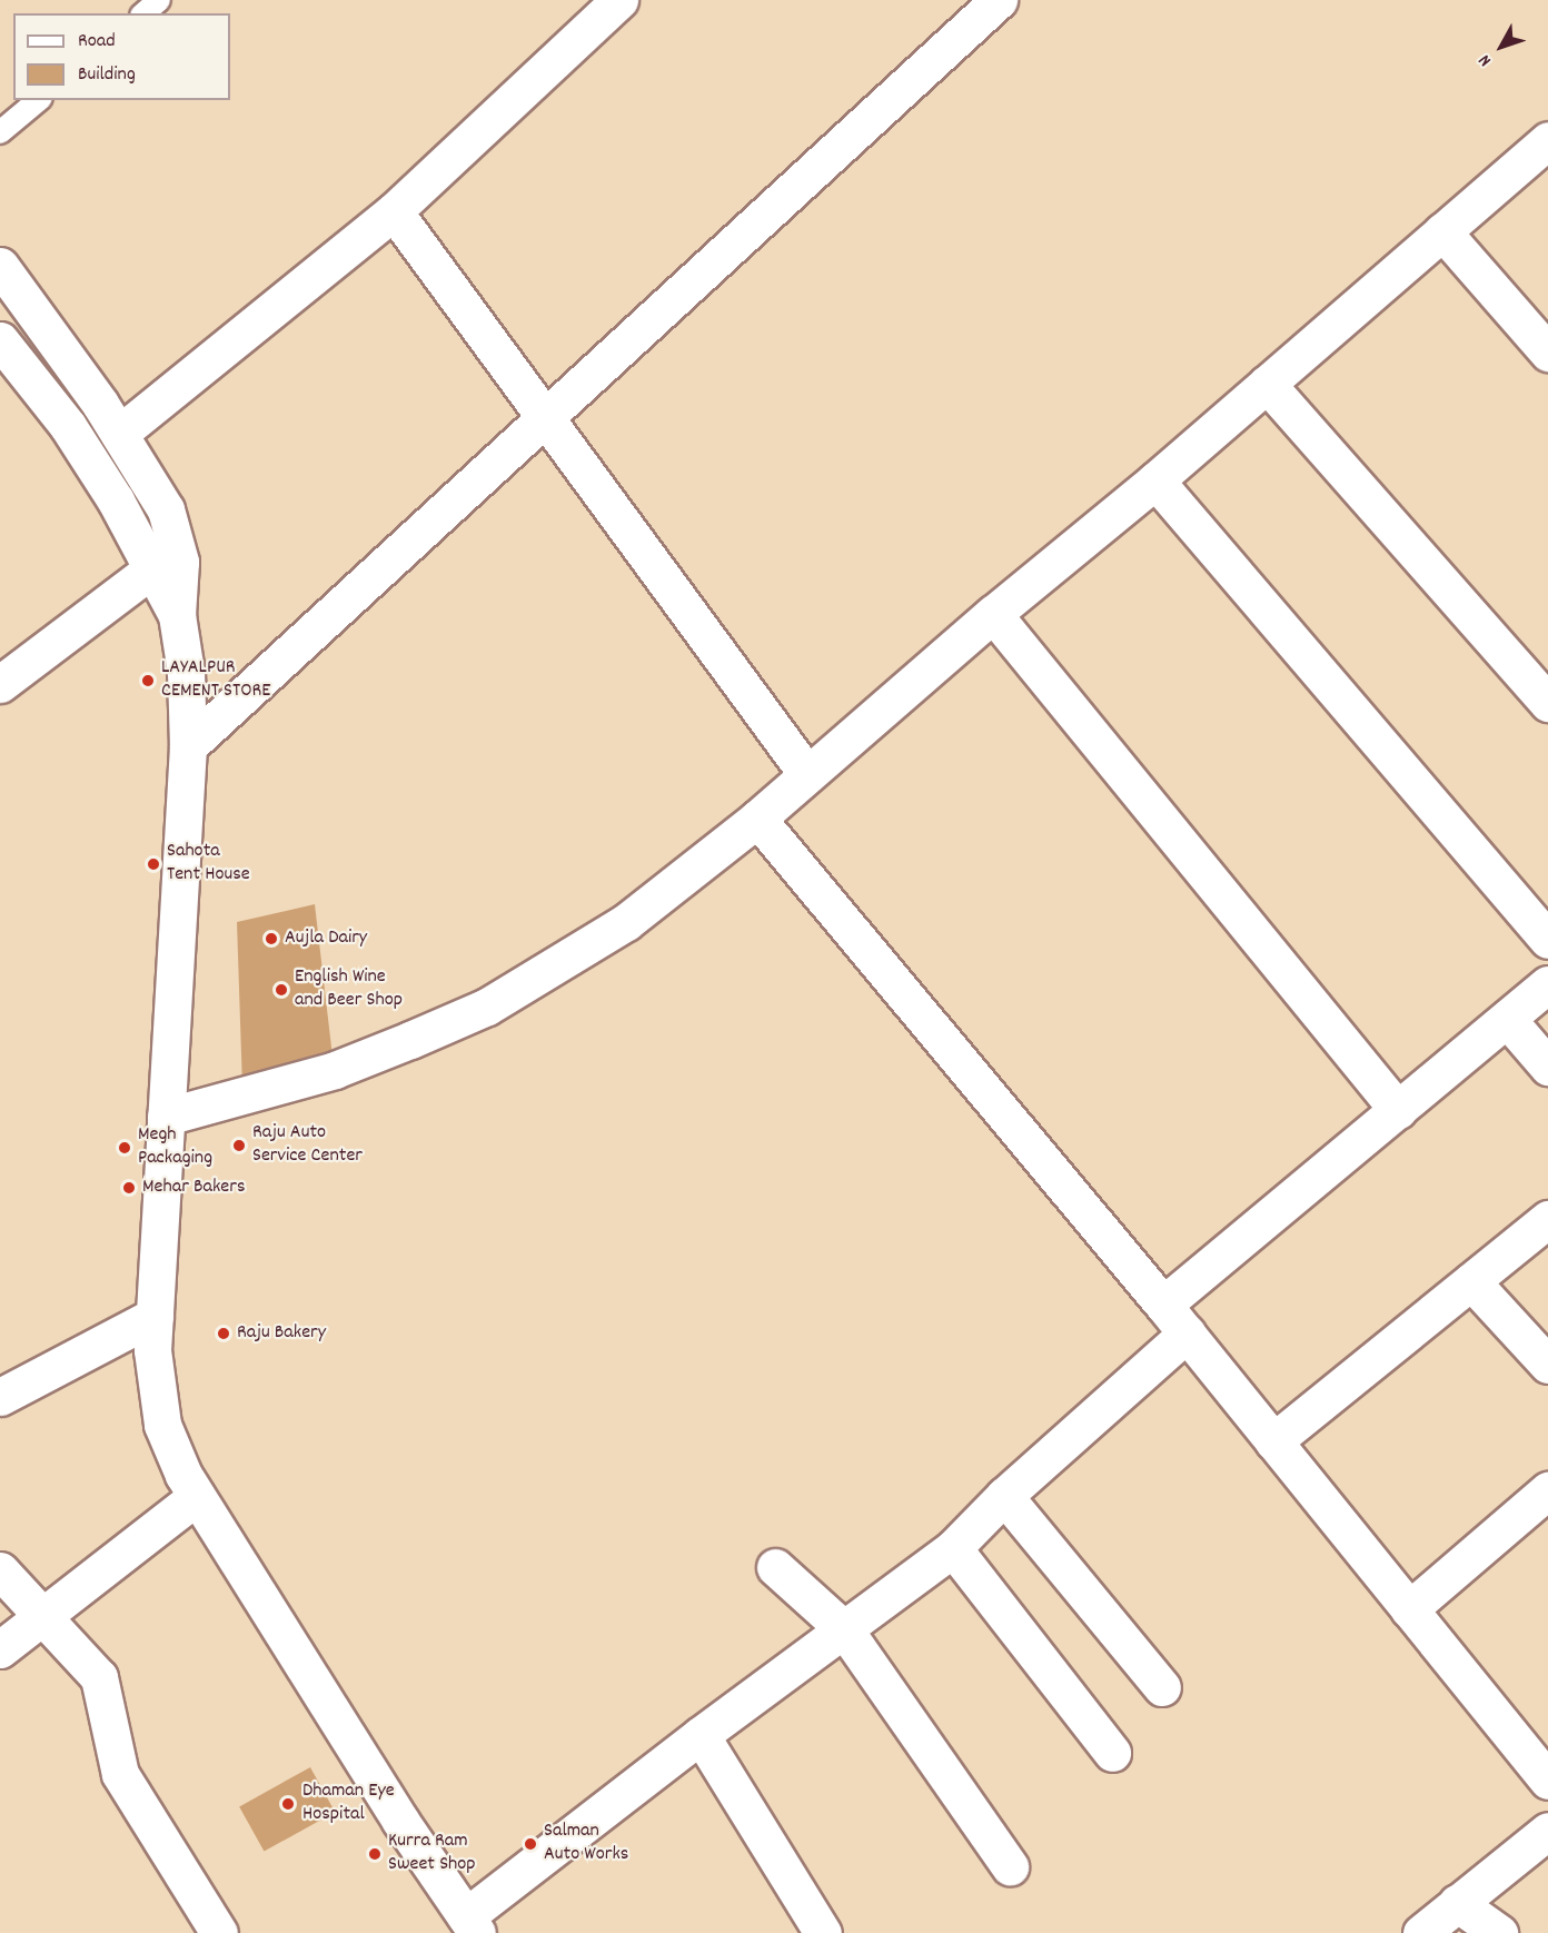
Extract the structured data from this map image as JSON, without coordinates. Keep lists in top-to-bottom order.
{
  "places": [
    "LAYALPUR CEMENT STORE",
    "Sahota Tent House",
    "Aujla Dairy",
    "English Wine and Beer Shop",
    "Raju Auto Service Center",
    "Megh Packaging",
    "Mehar Bakers",
    "Raju Bakery",
    "Dhaman Eye Hospital",
    "Salman Auto Works",
    "Kurra Ram Sweet Shop"
  ],
  "legend": ["Road", "Building"],
  "north": "bottom left"
}
